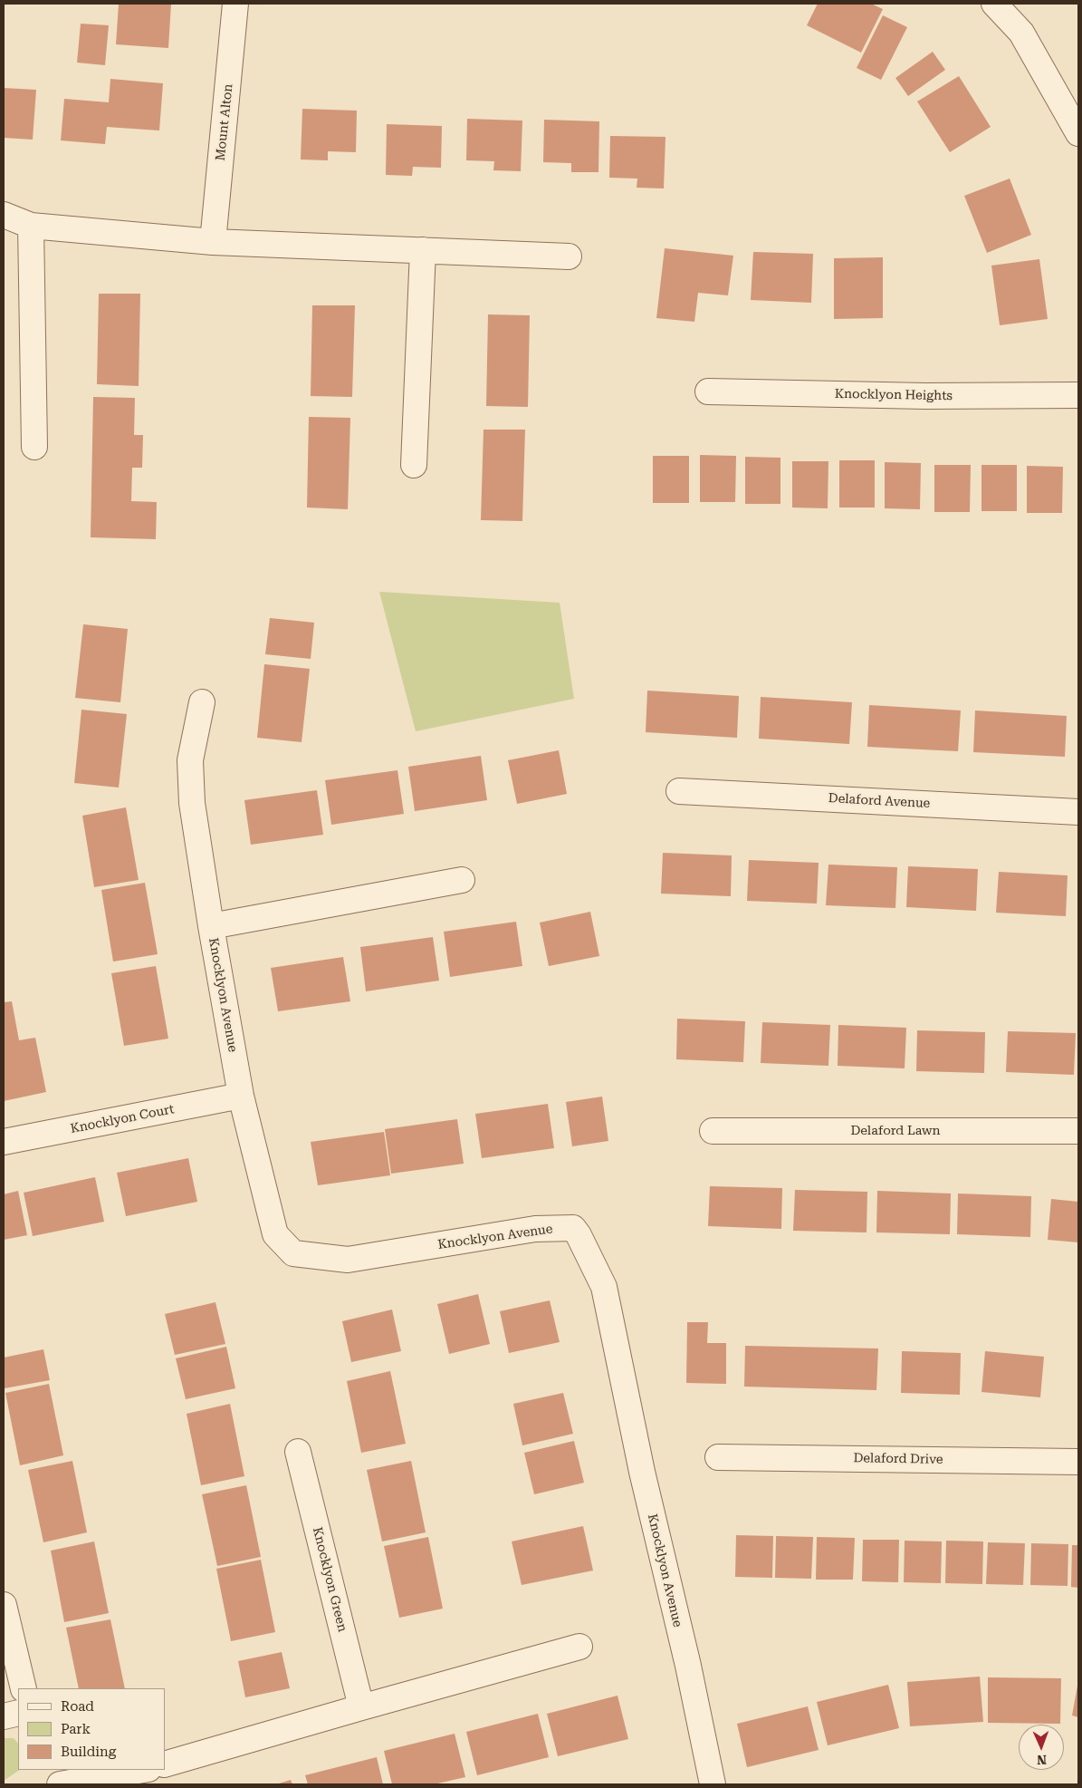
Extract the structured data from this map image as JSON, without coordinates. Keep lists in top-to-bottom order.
{
  "streets": {
    "street": [
      "Mount Alton",
      "Knocklyon Heights",
      "Delaford Avenue",
      "Knocklyon Avenue",
      "Knocklyon Court",
      "Delaford Lawn",
      "Delaford Drive",
      "Knocklyon Green"
    ]
  },
  "crossings": [
    ["Knocklyon Avenue", "Knocklyon Court"]
  ],
  "legend": ["Road", "Park", "Building"],
  "north": "bottom"
}
